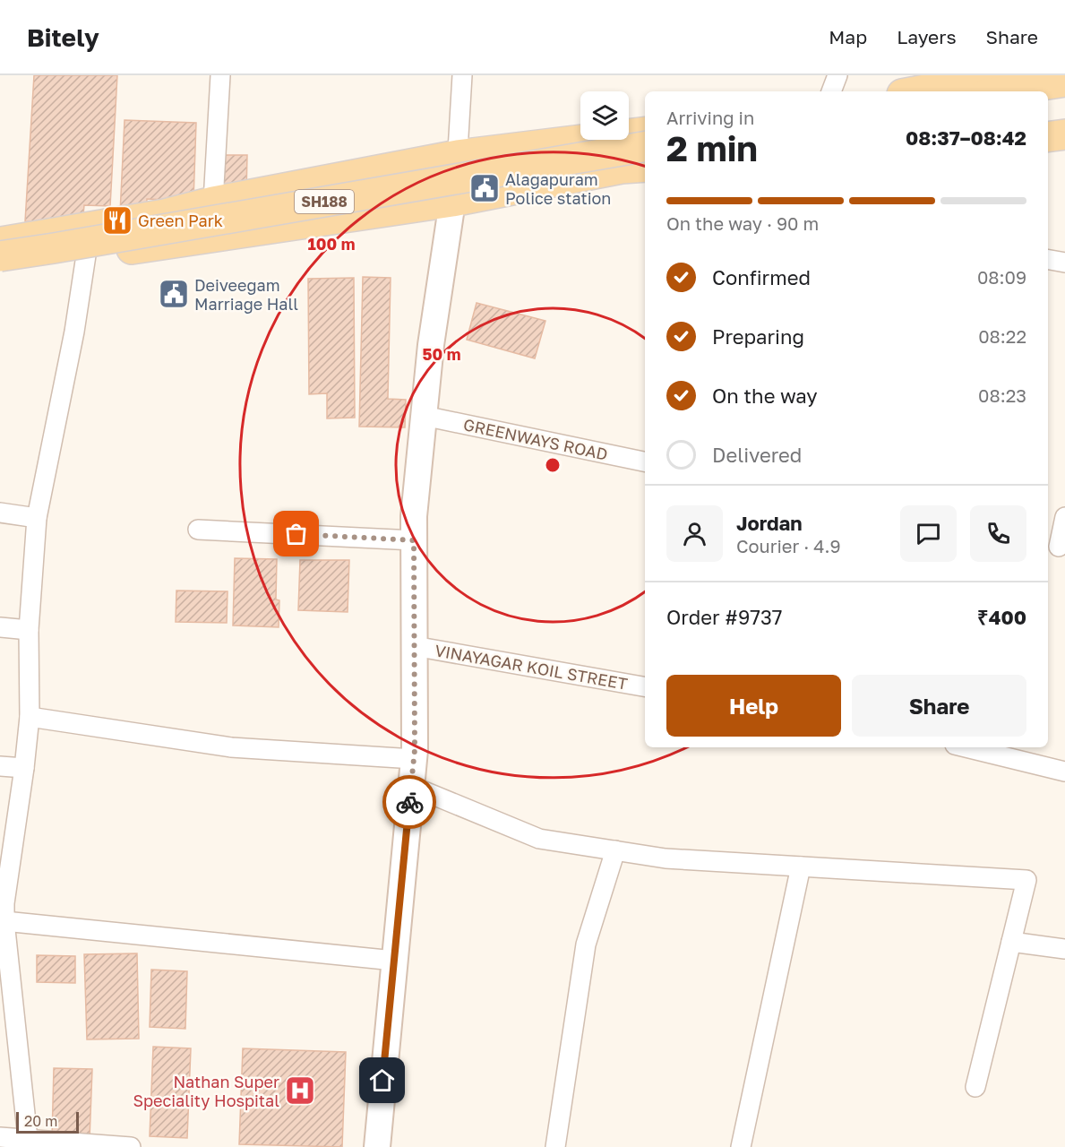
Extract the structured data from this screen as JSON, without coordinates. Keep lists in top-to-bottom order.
{
  "streets": {
    "main road": ["SH188"],
    "street": ["GREENWAYS ROAD", "VINAYAGAR KOIL STREET"]
  },
  "places": {
    "public building": ["Alagapuram Police station", "Deiveegam Marriage Hall"],
    "restaurant": ["Green Park"],
    "hospital": ["Nathan Super Speciality Hospital"]
  },
  "scale_bar": "20 m",
  "page": {
    "header": "Bitely",
    "nav": ["Map", "Layers", "Share"],
    "heading": ["2 min", "Arriving in", "08:37–08:42"],
    "panel": [
      "Jordan",
      "Courier · 4.9",
      "Order #9737",
      "₹400"
    ],
    "bar": "On the way · 90 m",
    "list": [
      ["Confirmed", "08:09"],
      ["Preparing", "08:22"],
      ["On the way", "08:23"],
      "Delivered"
    ],
    "buttons": ["Help", "Share"],
    "scale": "20 m"
  },
  "rings": ["100 m", "50 m"]
}
